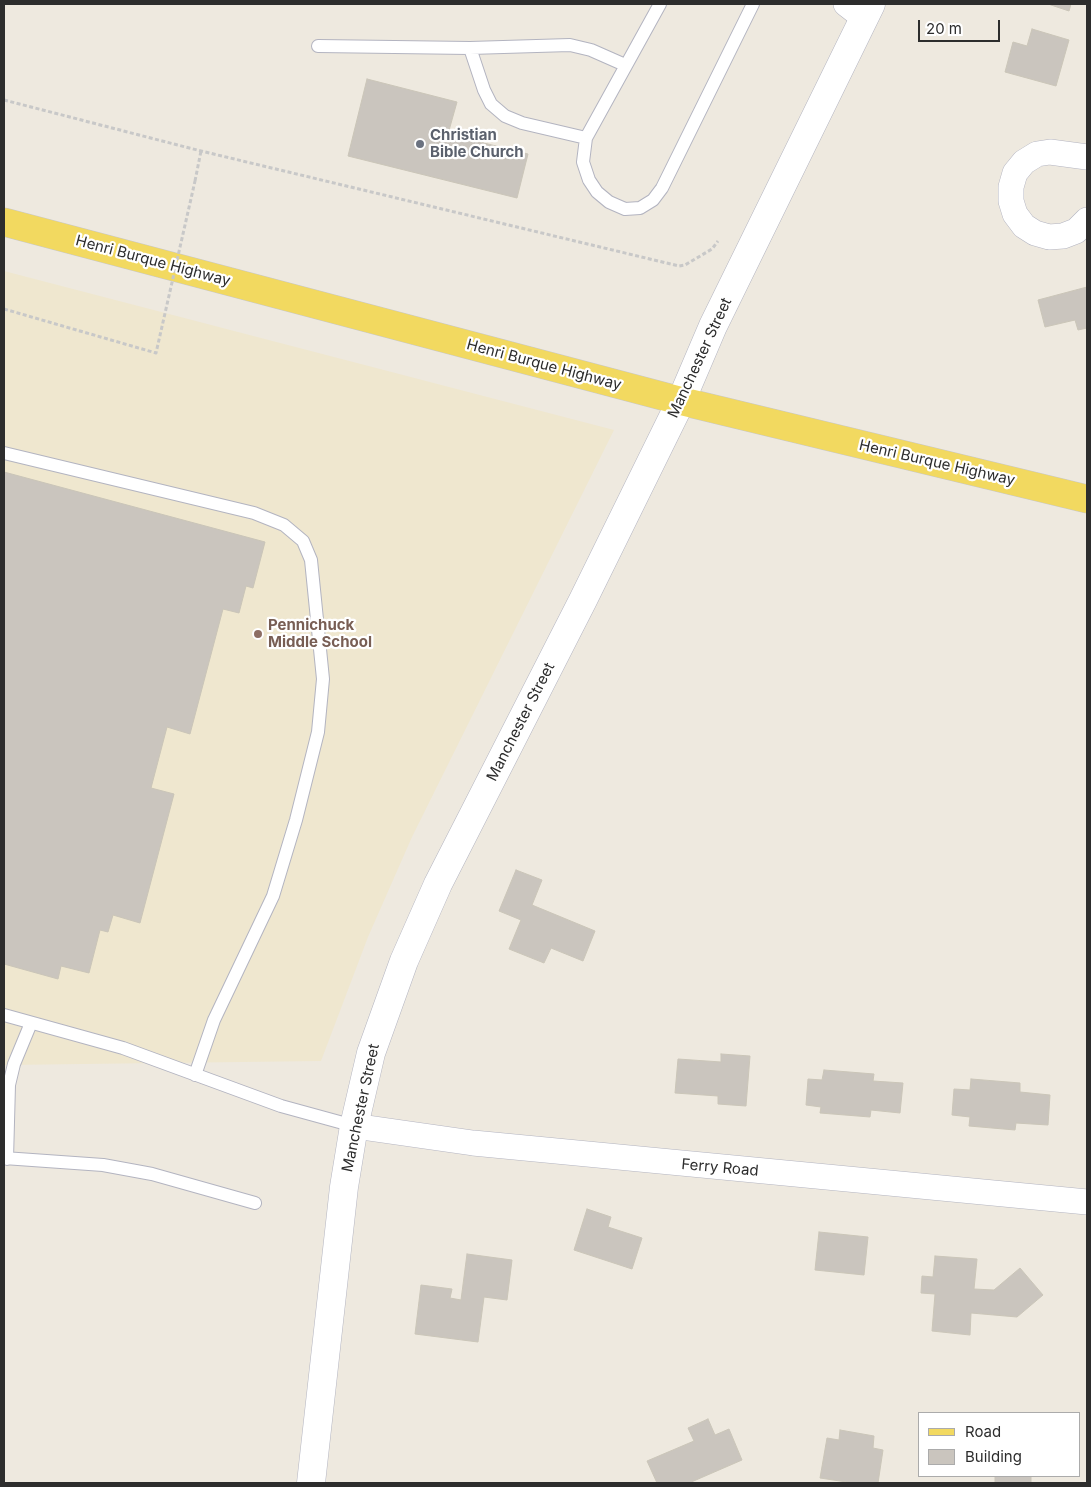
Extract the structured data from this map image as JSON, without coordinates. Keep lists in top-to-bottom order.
{
  "streets": {
    "main road": ["Henri Burque Highway"],
    "street": ["Manchester Street", "Ferry Road"]
  },
  "crossings": [
    ["Henri Burque Highway", "Manchester Street"],
    ["Manchester Street", "Ferry Road"]
  ],
  "places": ["Christian Bible Church", "Pennichuck Middle School"],
  "legend": ["Road", "Building"],
  "scale_bar": "20 m"
}
